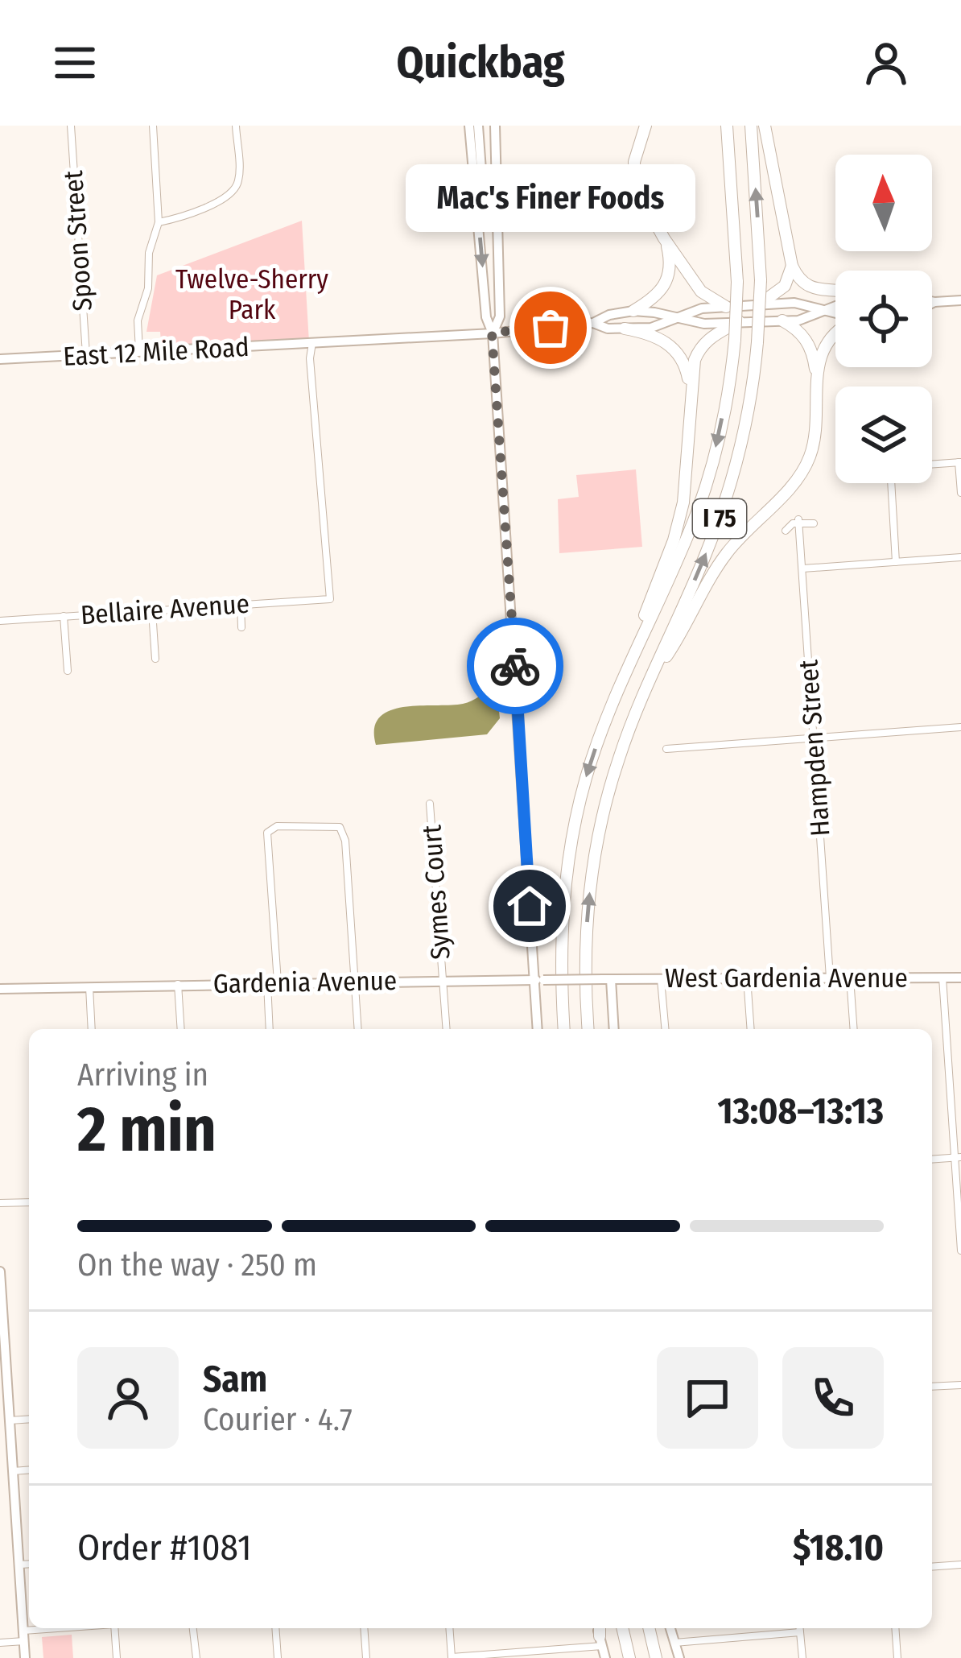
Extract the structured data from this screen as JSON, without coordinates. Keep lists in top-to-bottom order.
{
  "streets": {
    "highway": ["I 75"],
    "main road": ["East 12 Mile Road", "West Gardenia Avenue", "Gardenia Avenue"],
    "street": [
      "Spoon Street",
      "Bellaire Avenue",
      "Hampden Street",
      "Symes Court"
    ]
  },
  "crossings": [
    ["Spoon Street", "East 12 Mile Road"],
    ["East 12 Mile Road", "Bellaire Avenue"],
    ["Hampden Street", "West Gardenia Avenue"],
    ["Symes Court", "Gardenia Avenue"],
    ["West Gardenia Avenue", "Gardenia Avenue"]
  ],
  "parks": ["Twelve-Sherry Park"],
  "places": ["Mac's Finer Foods"],
  "north": "top",
  "page": {
    "header": "Quickbag",
    "bubble": "Mac's Finer Foods",
    "heading": ["2 min", "Arriving in", "13:08–13:13"],
    "panel": [
      "Sam",
      "Courier · 4.7",
      "Order #1081",
      "$18.10"
    ],
    "bar": "On the way · 250 m"
  }
}
